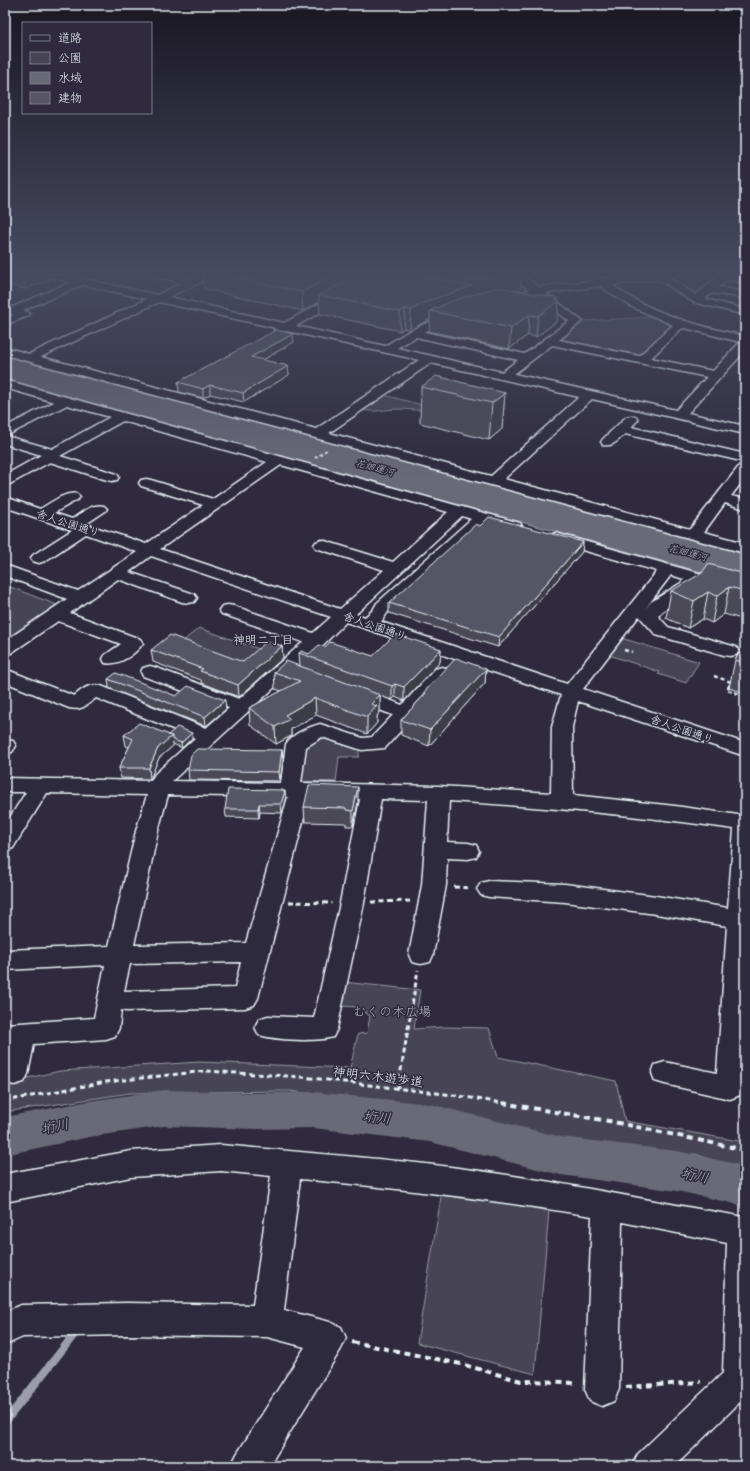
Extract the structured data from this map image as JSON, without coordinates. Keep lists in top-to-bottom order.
{
  "streets": {
    "street": ["舎人公園通り"],
    "path": ["神明六木遊歩道"]
  },
  "districts": ["神明二丁目"],
  "water": ["花畑運河", "垳川"],
  "parks": ["むくの木広場"],
  "legend": [
    "道路",
    "公園",
    "水域",
    "建物"
  ]
}
